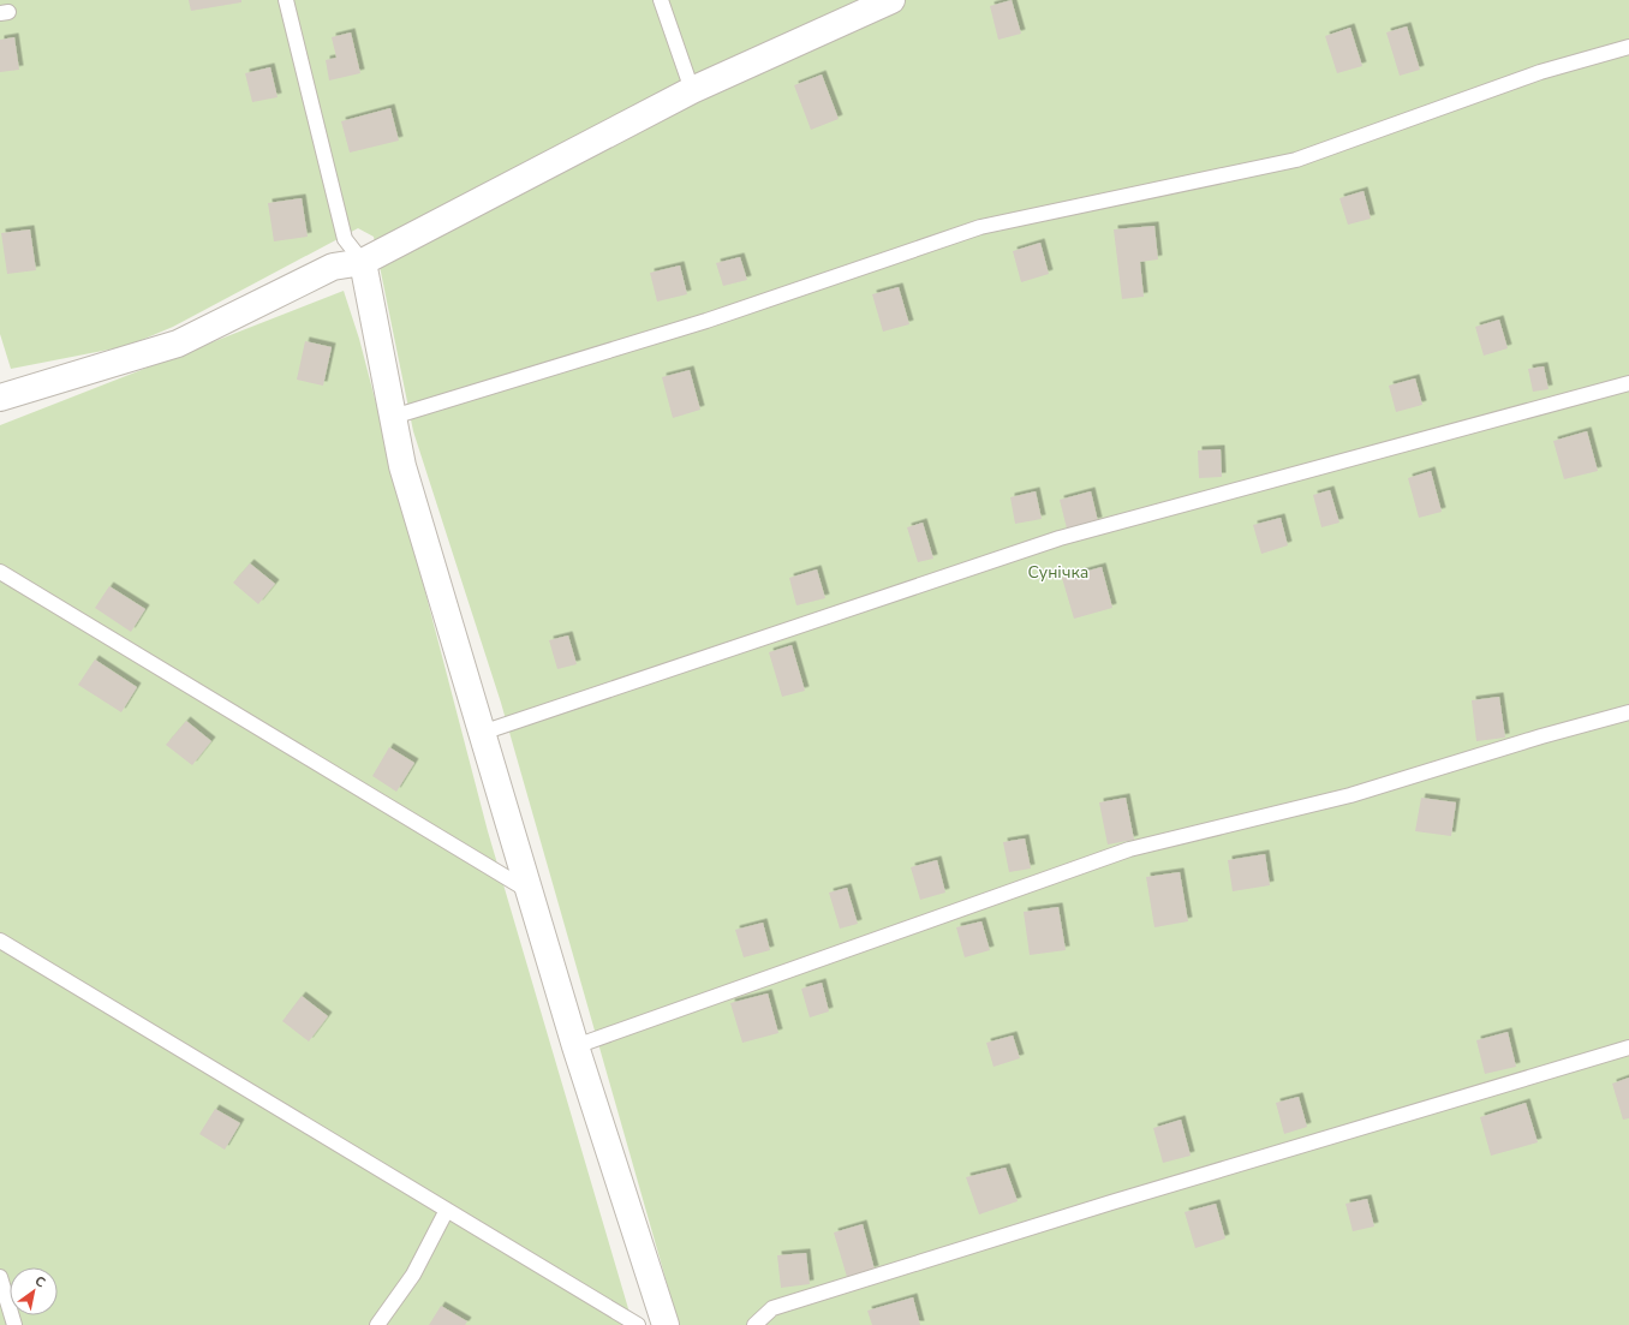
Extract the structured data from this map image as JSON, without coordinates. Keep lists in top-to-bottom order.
{
  "parks": ["Сунічка"],
  "north": "top right"
}
